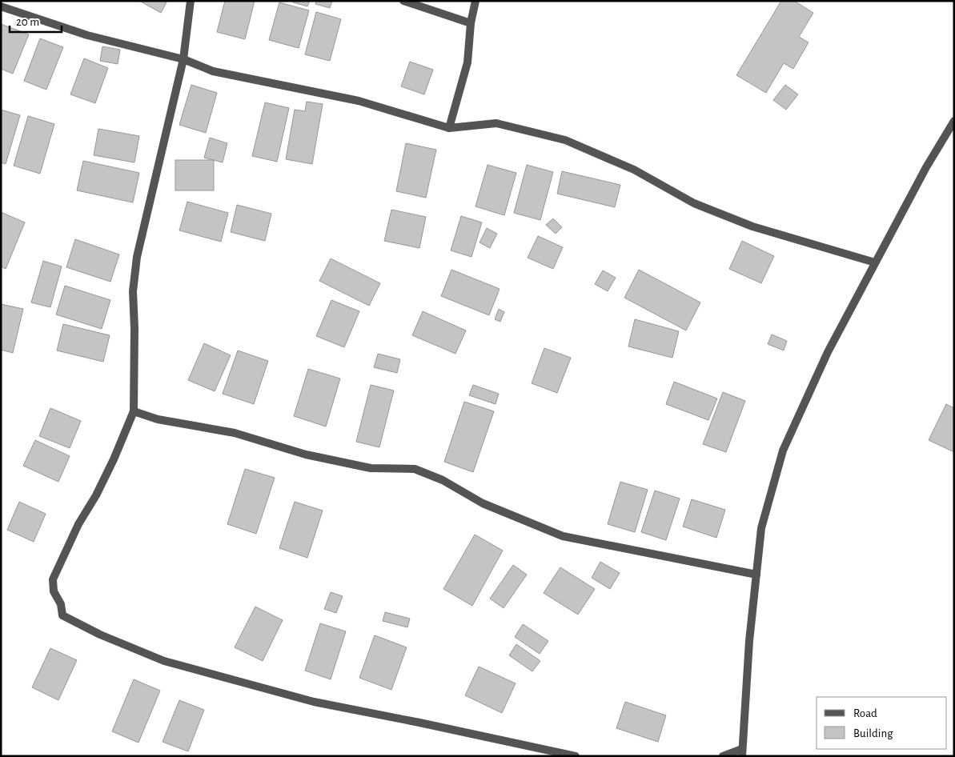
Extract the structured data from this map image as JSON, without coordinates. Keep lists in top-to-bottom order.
{
  "legend": ["Road", "Building"],
  "scale_bar": "20 m"
}
